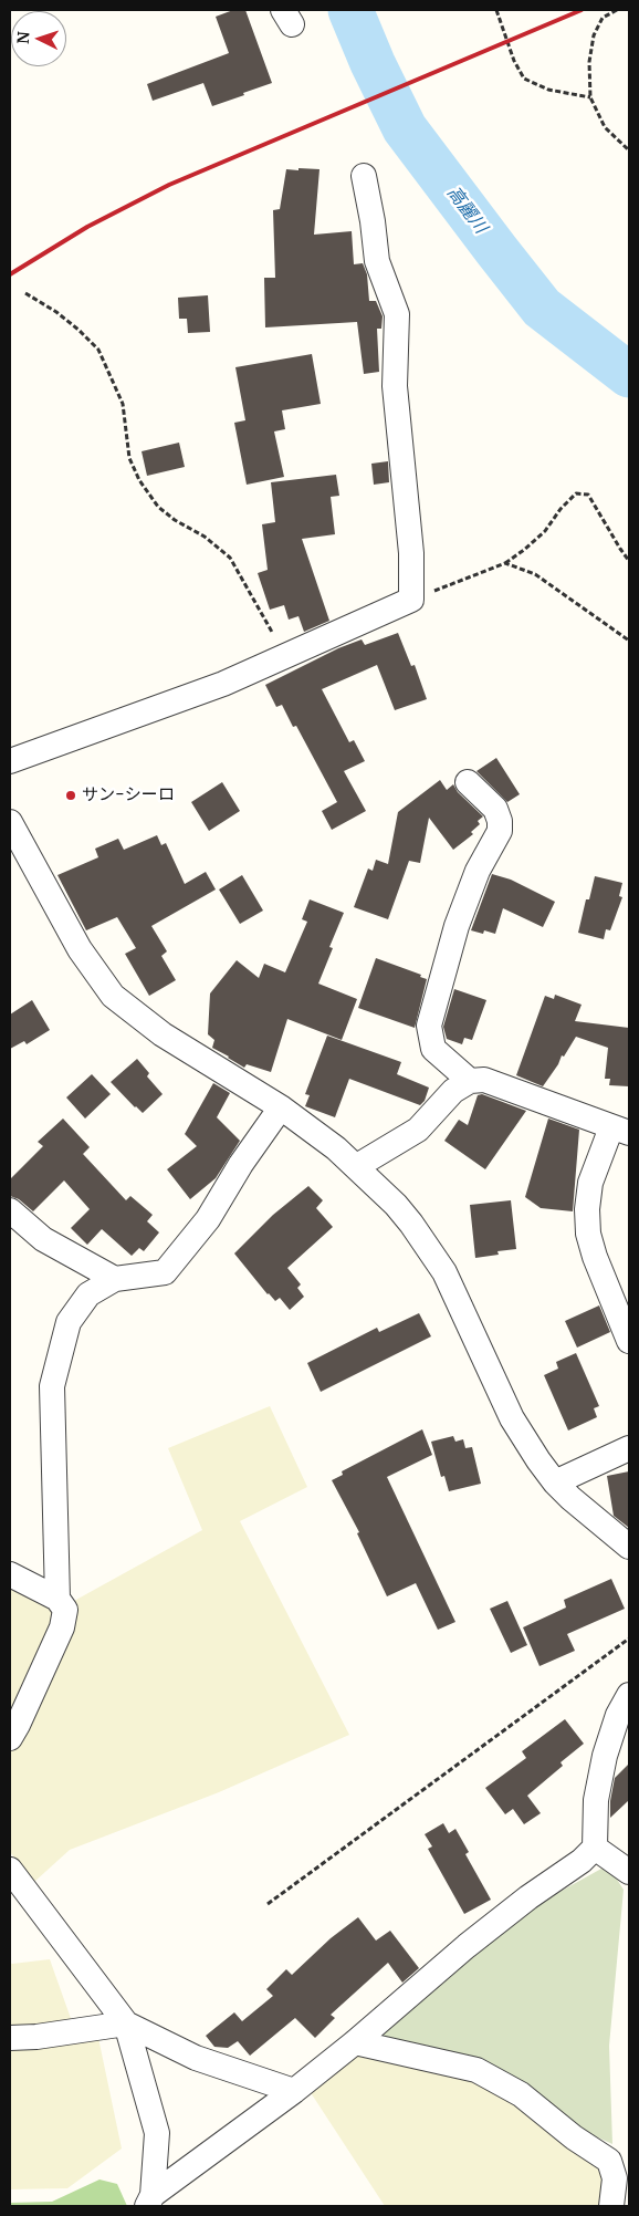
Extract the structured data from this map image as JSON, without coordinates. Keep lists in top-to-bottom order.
{
  "water": ["高麗川"],
  "places": ["サン-シーロ"],
  "north": "left"
}
